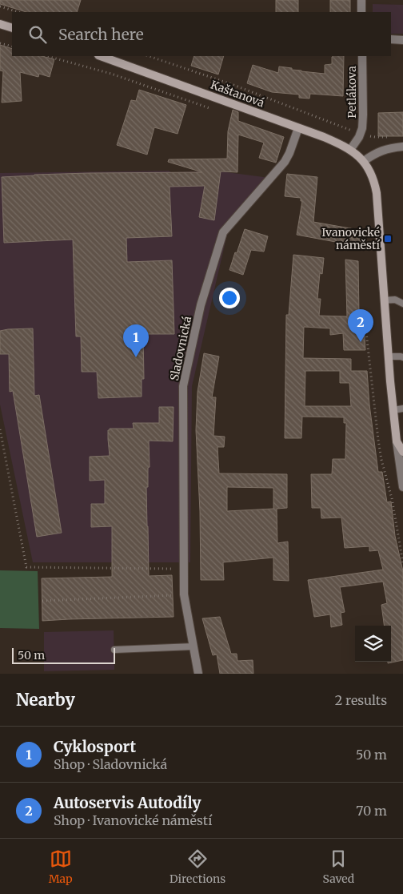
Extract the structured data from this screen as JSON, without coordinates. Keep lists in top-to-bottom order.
{
  "streets": {
    "main road": ["Kaštanová"],
    "street": ["Petlákova", "Sladovnická"]
  },
  "crossings": [
    ["Petlákova", "Kaštanová"],
    ["Kaštanová", "Sladovnická"]
  ],
  "places": {
    "transit": ["Ivanovické náměstí"]
  },
  "scale_bar": "50 m",
  "page": {
    "search": "Search here",
    "pins": ["2", "1"],
    "scale": "50 m",
    "heading": ["Nearby", "2 results"],
    "list": [
      {
        "mark": "1",
        "name": "Cyklosport",
        "note": "Shop · Sladovnická",
        "value": "50 m"
      },
      {
        "mark": "2",
        "name": "Autoservis Autodíly",
        "note": "Shop · Ivanovické náměstí",
        "value": "70 m"
      }
    ],
    "nav": ["Map", "Directions", "Saved"]
  }
}
